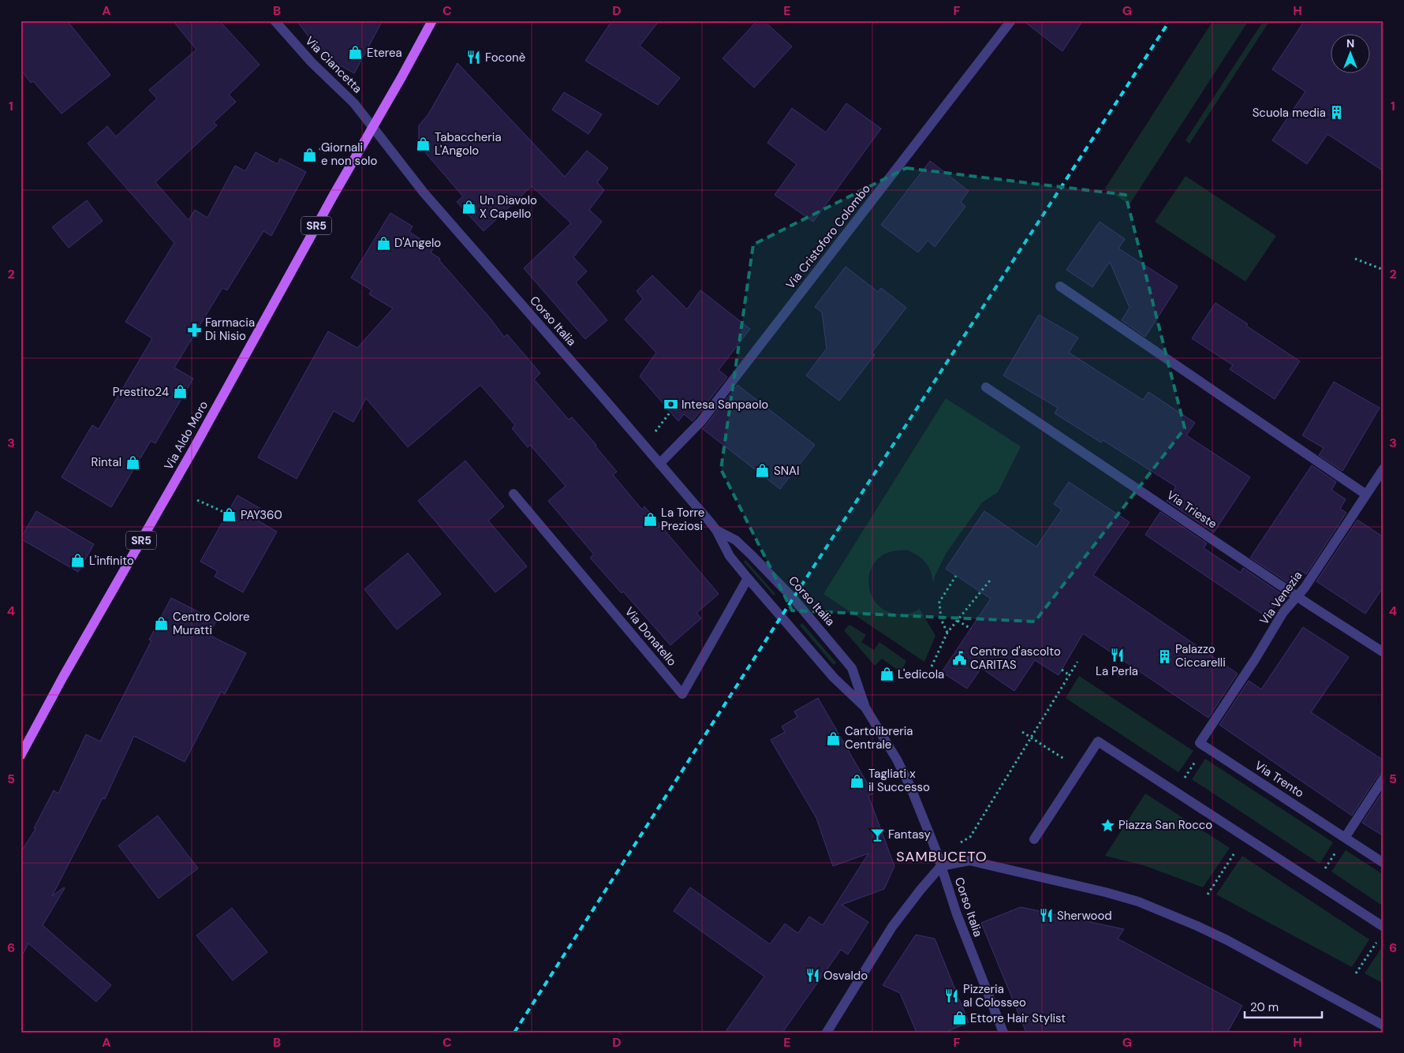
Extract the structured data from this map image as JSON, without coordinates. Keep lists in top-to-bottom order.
{
  "streets": {
    "main road": ["SR5", "Via Aldo Moro"],
    "street": [
      "Via Ciancetta",
      "Via Cristoforo Colombo",
      "Corso Italia",
      "Via Trieste",
      "Via Venezia",
      "Via Donatello",
      "Via Trento"
    ]
  },
  "crossings": [
    ["Via Ciancetta", "SR5"],
    ["Via Ciancetta", "Corso Italia"],
    ["Via Ciancetta", "Via Aldo Moro"],
    ["SR5", "Corso Italia"],
    ["SR5", "Via Aldo Moro"],
    ["Via Cristoforo Colombo", "Corso Italia"],
    ["Corso Italia", "Via Aldo Moro"],
    ["Corso Italia", "Via Donatello"],
    ["Via Trieste", "Via Venezia"],
    ["Via Venezia", "Via Trento"]
  ],
  "districts": ["SAMBUCETO"],
  "places": {
    "shop": [
      "Eterea",
      "Tabaccheria L'Angolo",
      "Giornali e non solo",
      "Un Diavolo X Capello",
      "D'Angelo",
      "Prestito24",
      "Rintal",
      "SNAI",
      "PAY360",
      "La Torre Preziosi",
      "L'infinito",
      "Centro Colore Muratti",
      "L'edicola",
      "Cartolibreria Centrale",
      "Tagliati x il Successo",
      "Ettore Hair Stylist"
    ],
    "restaurant": [
      "Foconè",
      "La Perla",
      "Sherwood",
      "Osvaldo",
      "Pizzeria al Colosseo"
    ],
    "building": ["Scuola media", "Palazzo Ciccarelli"],
    "pharmacy": ["Farmacia Di Nisio"],
    "bank": ["Intesa Sanpaolo"],
    "public building": ["Centro d'ascolto CARITAS"],
    "place": ["Piazza San Rocco"],
    "bar": ["Fantasy"]
  },
  "scale_bar": "20 m",
  "north": "top",
  "grid": {
    "columns": [
      "A",
      "B",
      "C",
      "D",
      "E",
      "F",
      "G",
      "H"
    ],
    "rows": [
      "1",
      "2",
      "3",
      "4",
      "5",
      "6"
    ]
  }
}
